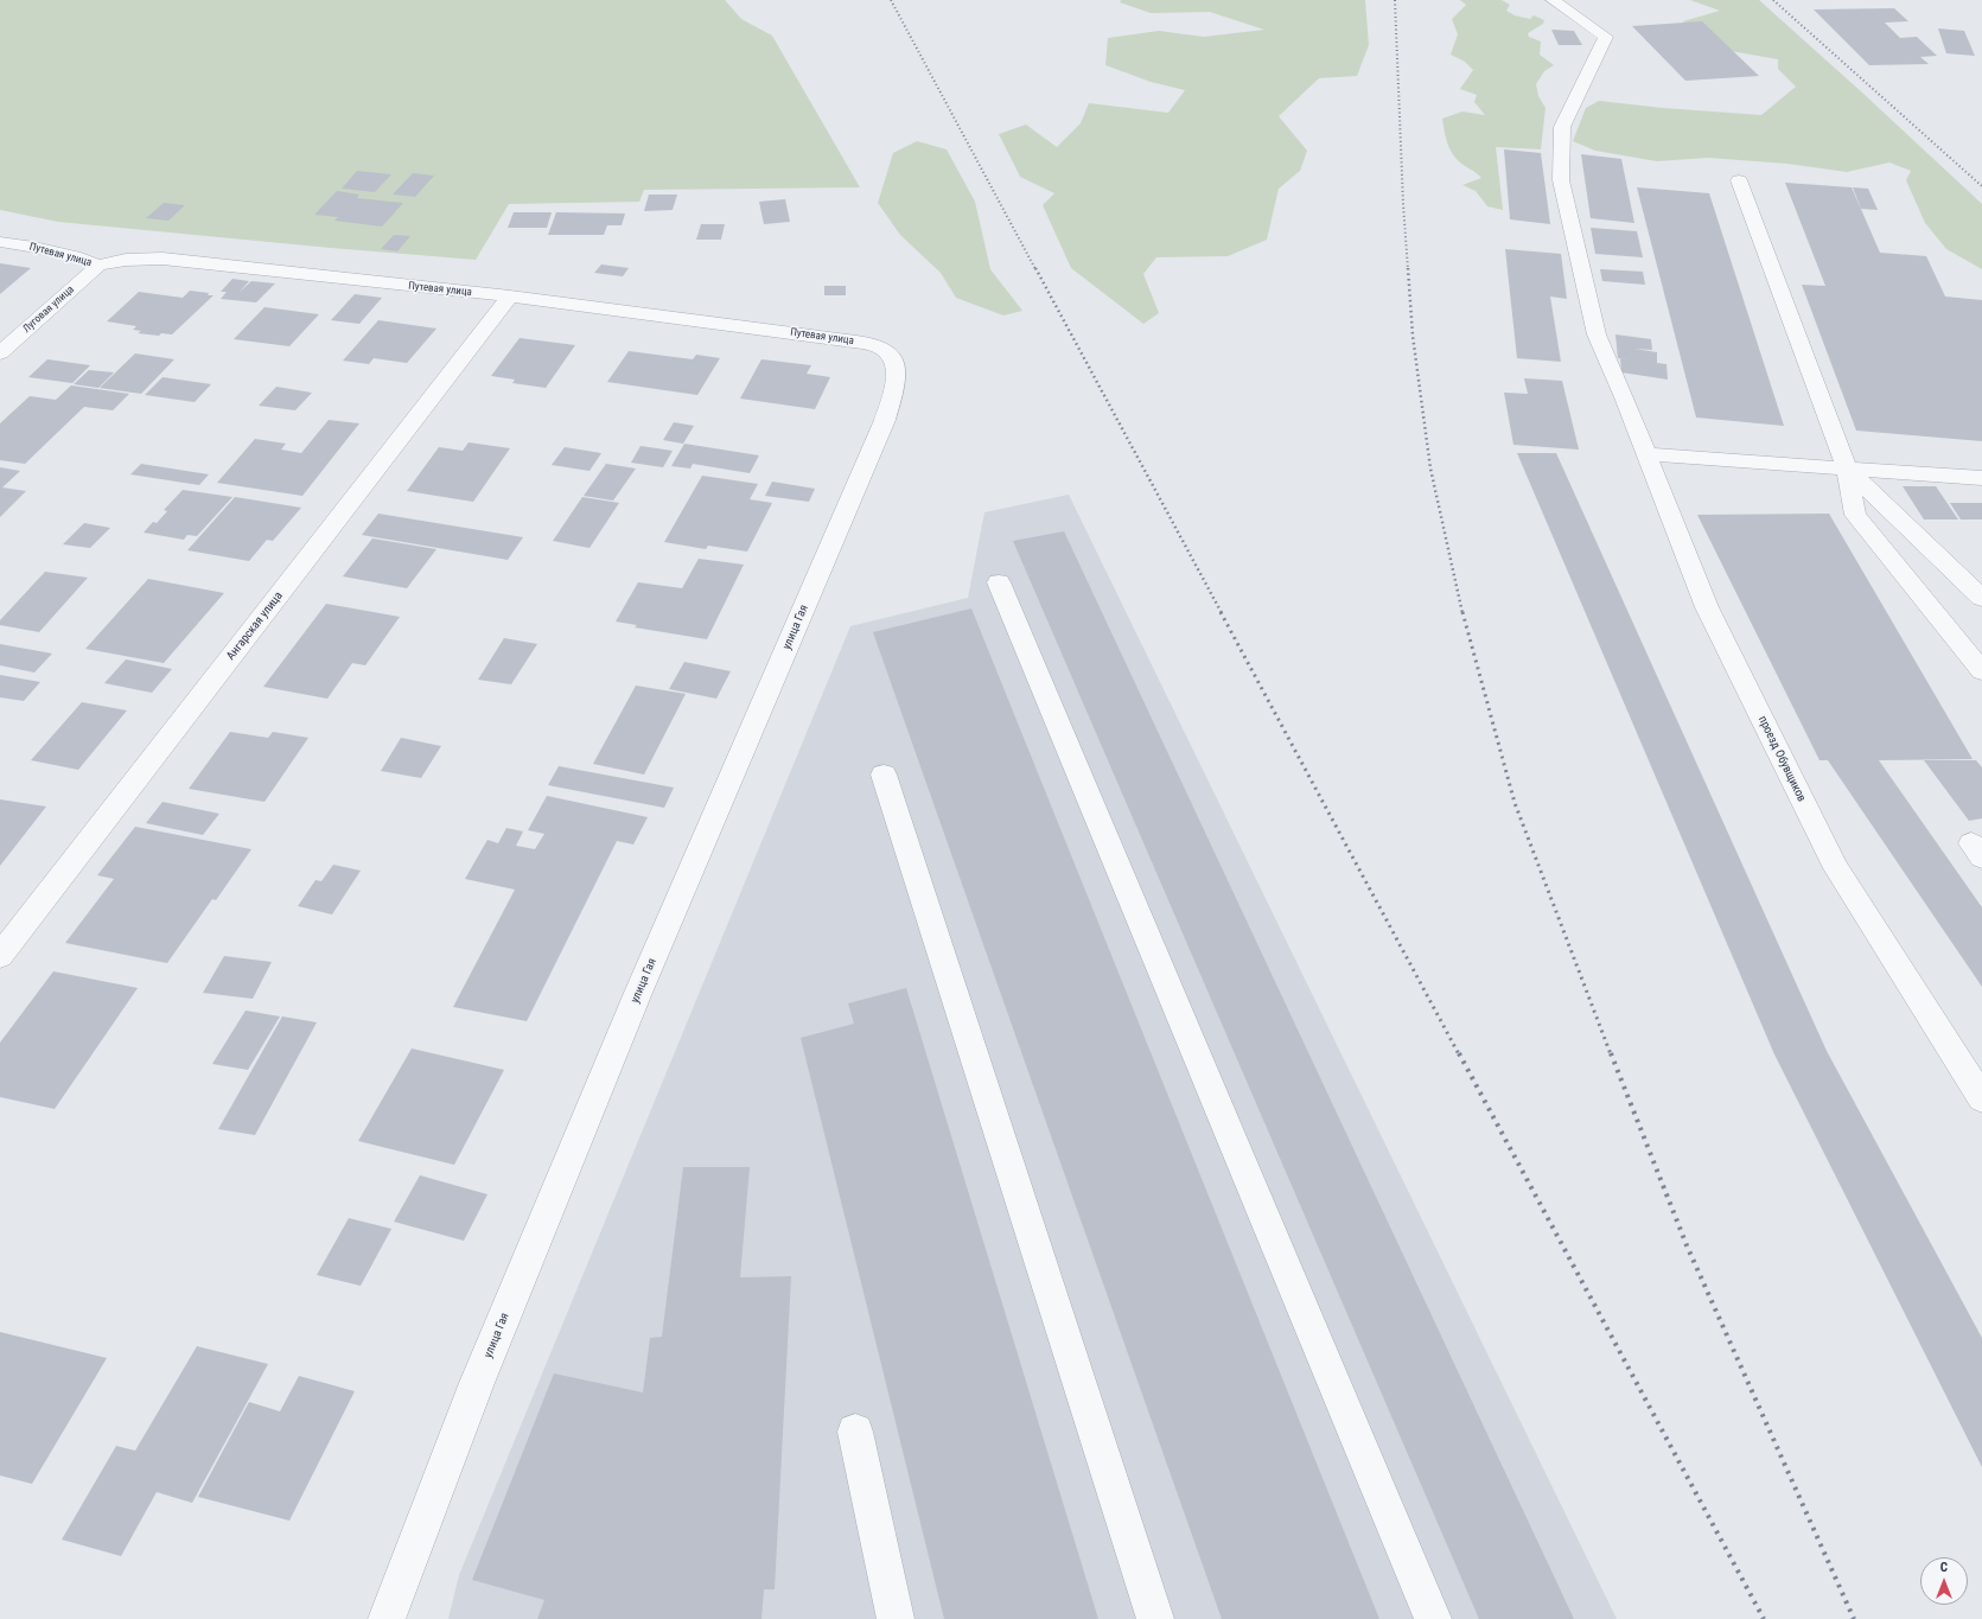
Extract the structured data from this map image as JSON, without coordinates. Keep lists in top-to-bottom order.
{
  "streets": {
    "street": [
      "Путевая улица",
      "Луговая улица",
      "Ангарская улица",
      "улица Гая",
      "проезд Обувщиков"
    ]
  },
  "crossings": [
    ["Путевая улица", "Луговая улица"],
    ["Путевая улица", "Ангарская улица"],
    ["Путевая улица", "улица Гая"]
  ],
  "north": "top"
}
